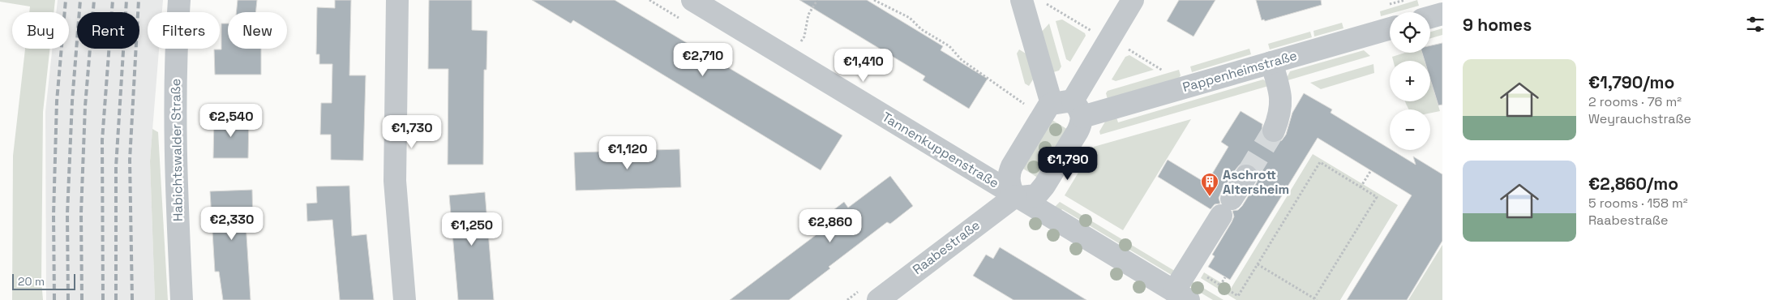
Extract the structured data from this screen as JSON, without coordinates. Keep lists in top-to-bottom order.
{
  "streets": {
    "street": [
      "Pappenheimstraße",
      "Habichtswalder Straße",
      "Tannenkuppenstraße",
      "Raabestraße"
    ]
  },
  "crossings": [
    ["Tannenkuppenstraße", "Raabestraße"]
  ],
  "places": {
    "building": ["Aschrott Altersheim"]
  },
  "scale_bar": "20 m",
  "page": {
    "heading": "9 homes",
    "map_buttons": ["+", "−"],
    "chip": [
      "Buy",
      "Rent",
      "Filters",
      "New"
    ],
    "price": [
      "€2,710",
      "€1,410",
      "€2,540",
      "€1,730",
      "€1,120",
      "€1,790",
      "€2,330",
      "€2,860",
      "€1,250"
    ],
    "list": [
      {
        "name": "€1,790/mo",
        "note": "2 rooms · 76 m² · Weyrauchstraße"
      },
      {
        "name": "€2,860/mo",
        "note": "5 rooms · 158 m² · Raabestraße"
      }
    ],
    "scale": "20 m"
  }
}
